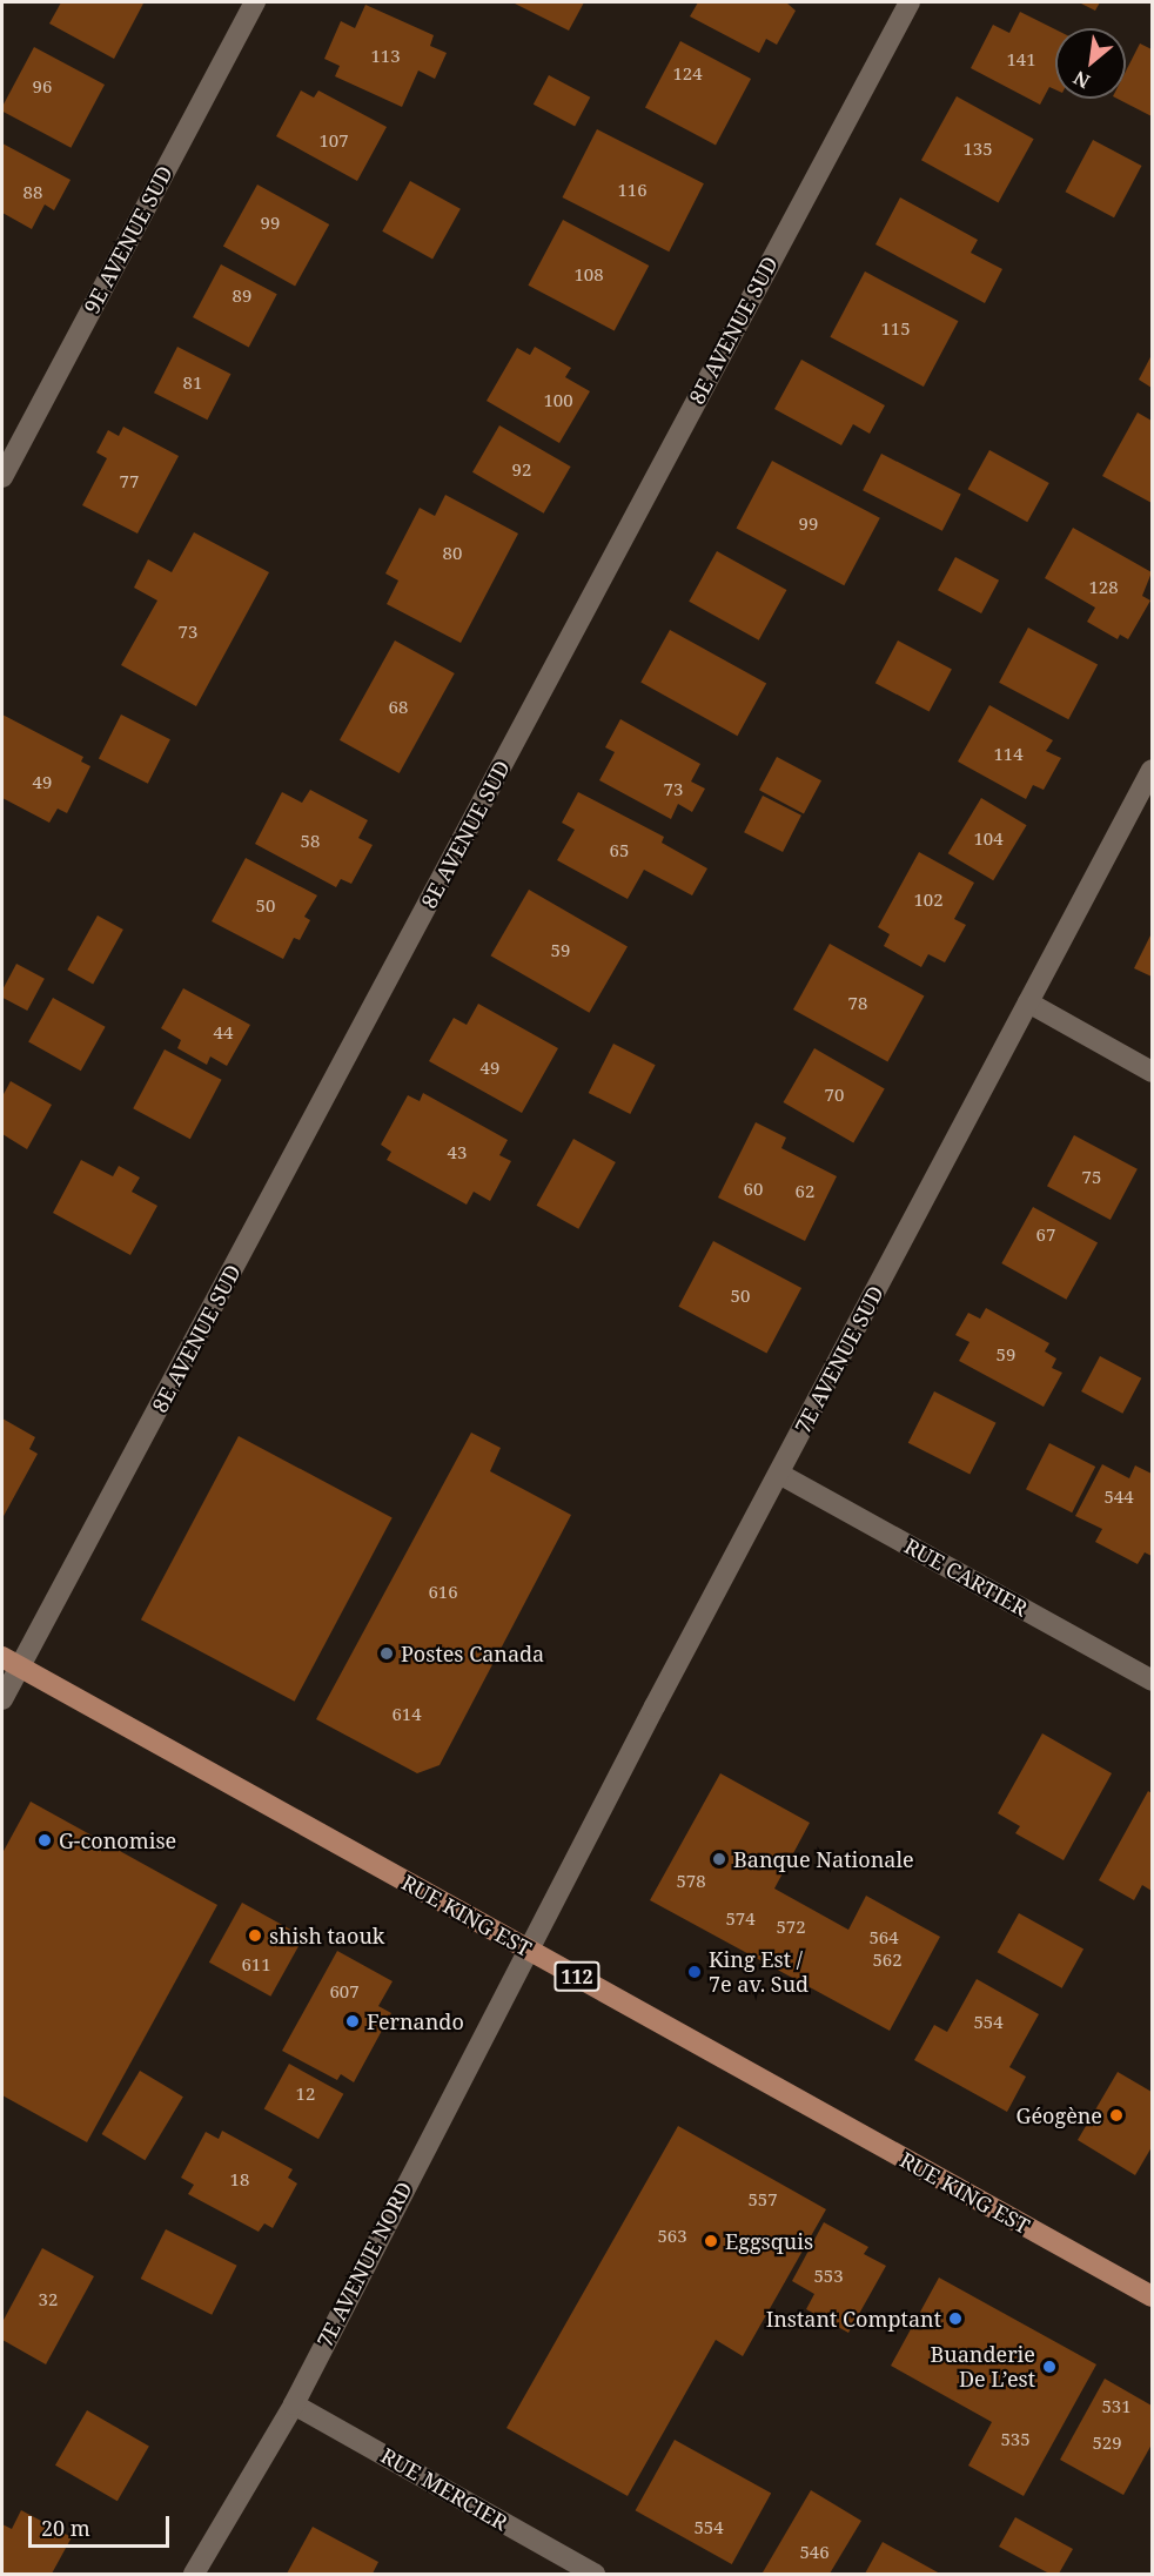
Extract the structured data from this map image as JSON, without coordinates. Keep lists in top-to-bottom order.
{
  "streets": {
    "main road": ["RUE KING EST", "112"],
    "street": [
      "9E AVENUE SUD",
      "8E AVENUE SUD",
      "7E AVENUE SUD",
      "RUE CARTIER",
      "7E AVENUE NORD",
      "RUE MERCIER"
    ]
  },
  "crossings": [
    ["8E AVENUE SUD", "RUE KING EST"],
    ["7E AVENUE SUD", "RUE CARTIER"],
    ["7E AVENUE SUD", "RUE KING EST"],
    ["7E AVENUE SUD", "7E AVENUE NORD"],
    ["RUE KING EST", "7E AVENUE NORD"],
    ["7E AVENUE NORD", "RUE MERCIER"]
  ],
  "places": [
    "Postes Canada",
    "G-conomise",
    "Banque Nationale",
    "shish taouk",
    "King Est / 7e av. Sud",
    "Fernando",
    "Géogène",
    "Eggsquis",
    "Instant Comptant",
    "Buanderie De L’est"
  ],
  "house_numbers": [
    "113",
    "141",
    "124",
    "96",
    "107",
    "135",
    "116",
    "88",
    "99",
    "108",
    "89",
    "115",
    "81",
    "100",
    "92",
    "77",
    "99",
    "80",
    "128",
    "73",
    "68",
    "114",
    "49",
    "73",
    "104",
    "58",
    "65",
    "102",
    "50",
    "59",
    "78",
    "44",
    "49",
    "70",
    "43",
    "75",
    "60",
    "62",
    "67",
    "50",
    "59",
    "544",
    "616",
    "614",
    "578",
    "574",
    "572",
    "564",
    "562",
    "611",
    "607",
    "554",
    "12",
    "18",
    "557",
    "563",
    "553",
    "32",
    "531",
    "535",
    "529",
    "554",
    "546"
  ],
  "scale_bar": "20 m",
  "north": "bottom left"
}
